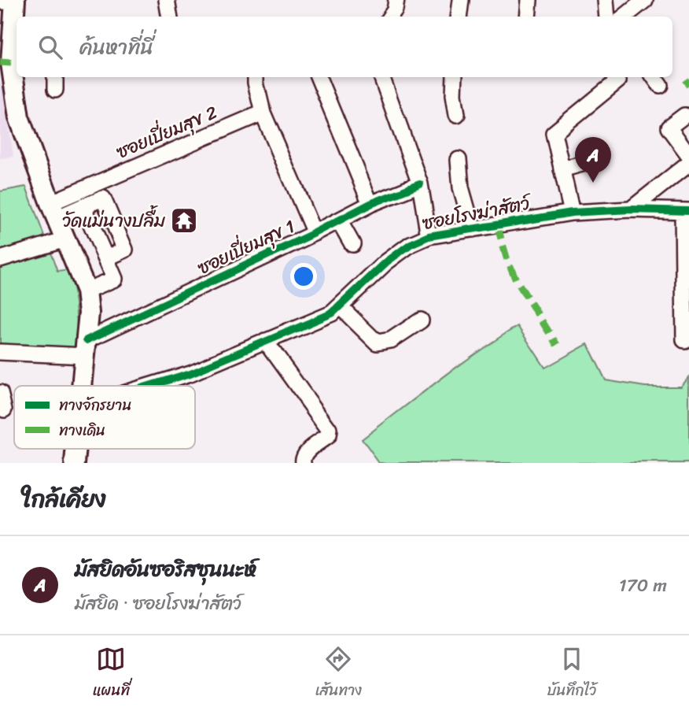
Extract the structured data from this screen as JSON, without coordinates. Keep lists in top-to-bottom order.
{
  "streets": {
    "street": ["ซอยเปี่ยมสุข 2", "ซอยโรงฆ่าสัตว์", "ซอยเปี่ยมสุข 1"]
  },
  "places": {
    "temple": ["วัดแม่นางปลื้ม"]
  },
  "legend": ["ทางจักรยาน", "ทางเดิน"],
  "page": {
    "search": "ค้นหาที่นี่",
    "pins": "A",
    "heading": "ใกล้เคียง",
    "list": [
      {
        "mark": "A",
        "name": "มัสยิดอันซอริสซุนนะห์",
        "note": "มัสยิด · ซอยโรงฆ่าสัตว์",
        "value": "170 m"
      }
    ],
    "nav": ["แผนที่", "เส้นทาง", "บันทึกไว้"]
  }
}
